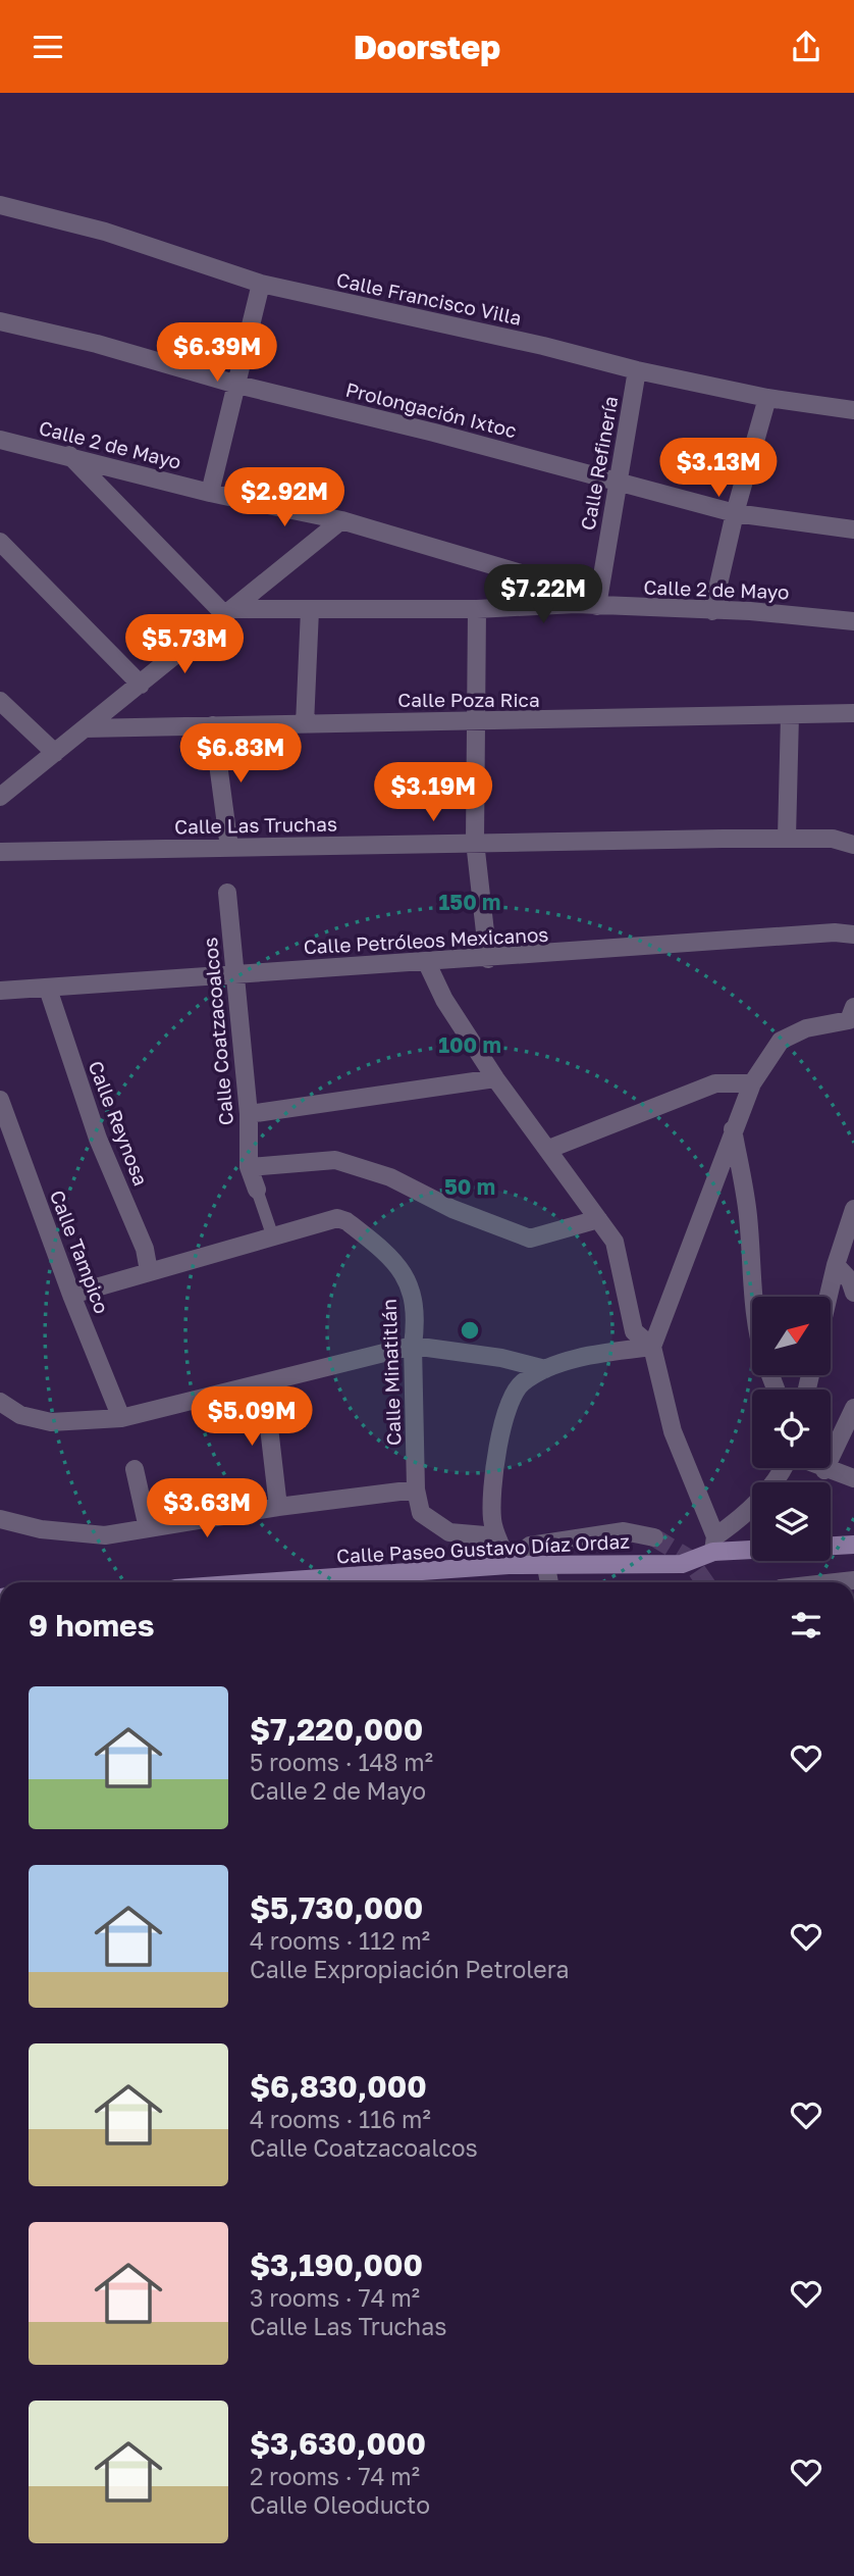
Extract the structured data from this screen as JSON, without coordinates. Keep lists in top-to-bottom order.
{
  "streets": {
    "main road": ["Calle Paseo Gustavo Díaz Ordaz"],
    "street": [
      "Calle Francisco Villa",
      "Prolongación Ixtoc",
      "Calle 2 de Mayo",
      "Calle Refinería",
      "Calle Poza Rica",
      "Calle Las Truchas",
      "Calle Petróleos Mexicanos",
      "Calle Coatzacoalcos",
      "Calle Reynosa",
      "Calle Tampico",
      "Calle Minatitlán"
    ]
  },
  "crossings": [
    ["Calle Francisco Villa", "Calle Refinería"],
    ["Prolongación Ixtoc", "Calle Refinería"],
    ["Calle 2 de Mayo", "Calle Refinería"],
    ["Calle Petróleos Mexicanos", "Calle Coatzacoalcos"],
    ["Calle Petróleos Mexicanos", "Calle Reynosa"],
    ["Calle Coatzacoalcos", "Calle Minatitlán"],
    ["Calle Reynosa", "Calle Minatitlán"],
    ["Calle Tampico", "Calle Minatitlán"],
    ["Calle Minatitlán", "Calle Paseo Gustavo Díaz Ordaz"]
  ],
  "north": "top right",
  "page": {
    "header": "Doorstep",
    "price": [
      "$6.39M",
      "$3.13M",
      "$2.92M",
      "$7.22M",
      "$5.73M",
      "$6.83M",
      "$3.19M",
      "$5.09M",
      "$3.63M"
    ],
    "heading": "9 homes",
    "list": [
      {
        "name": "$7,220,000",
        "note": "5 rooms · 148 m² · Calle 2 de Mayo"
      },
      {
        "name": "$5,730,000",
        "note": "4 rooms · 112 m² · Calle Expropiación Petrolera"
      },
      {
        "name": "$6,830,000",
        "note": "4 rooms · 116 m² · Calle Coatzacoalcos"
      },
      {
        "name": "$3,190,000",
        "note": "3 rooms · 74 m² · Calle Las Truchas"
      },
      {
        "name": "$3,630,000",
        "note": "2 rooms · 74 m² · Calle Oleoducto"
      }
    ]
  },
  "rings": ["150 m", "100 m", "50 m"]
}
